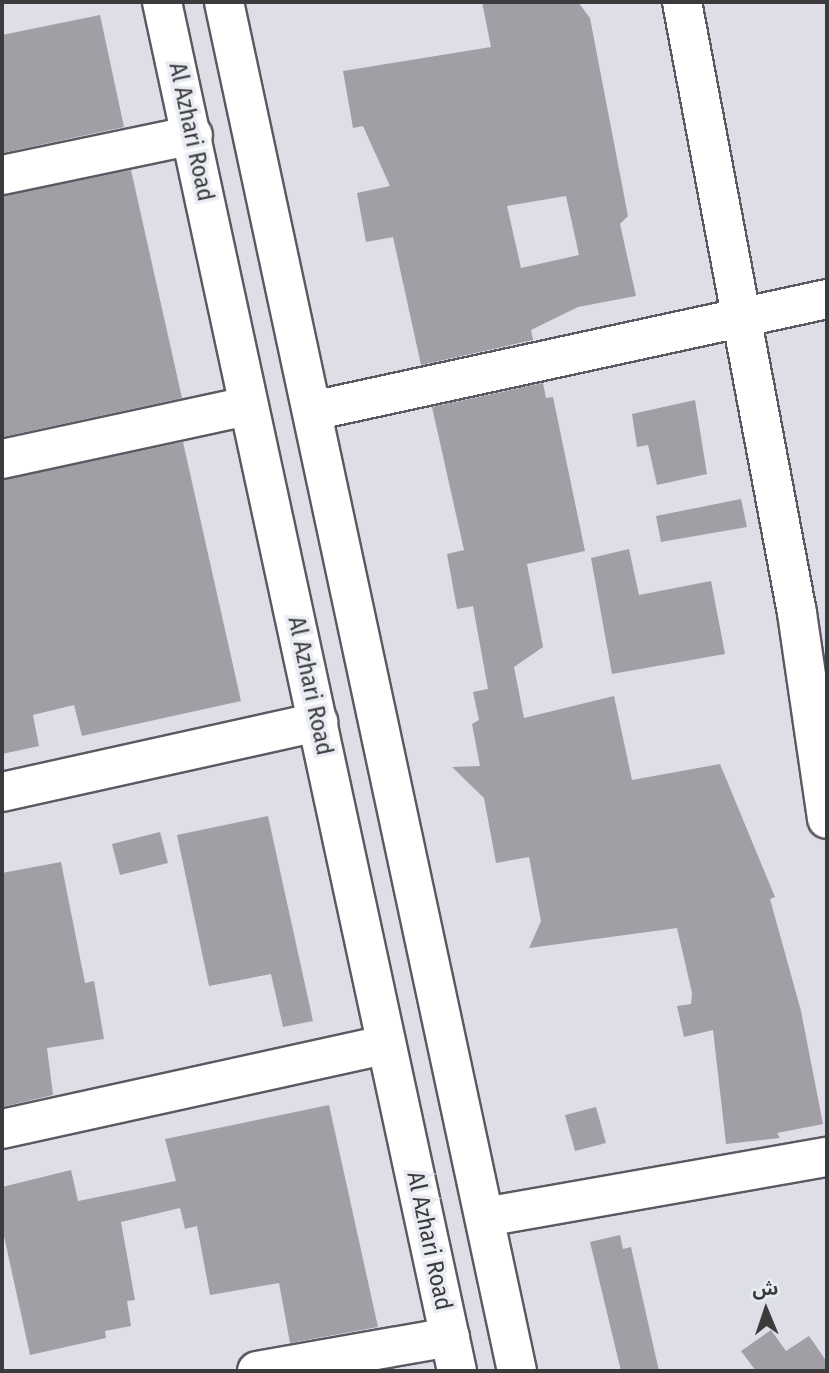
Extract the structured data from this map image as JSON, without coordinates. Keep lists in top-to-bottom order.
{
  "streets": {
    "street": ["Al Azhari Road"]
  },
  "north": "top"
}
